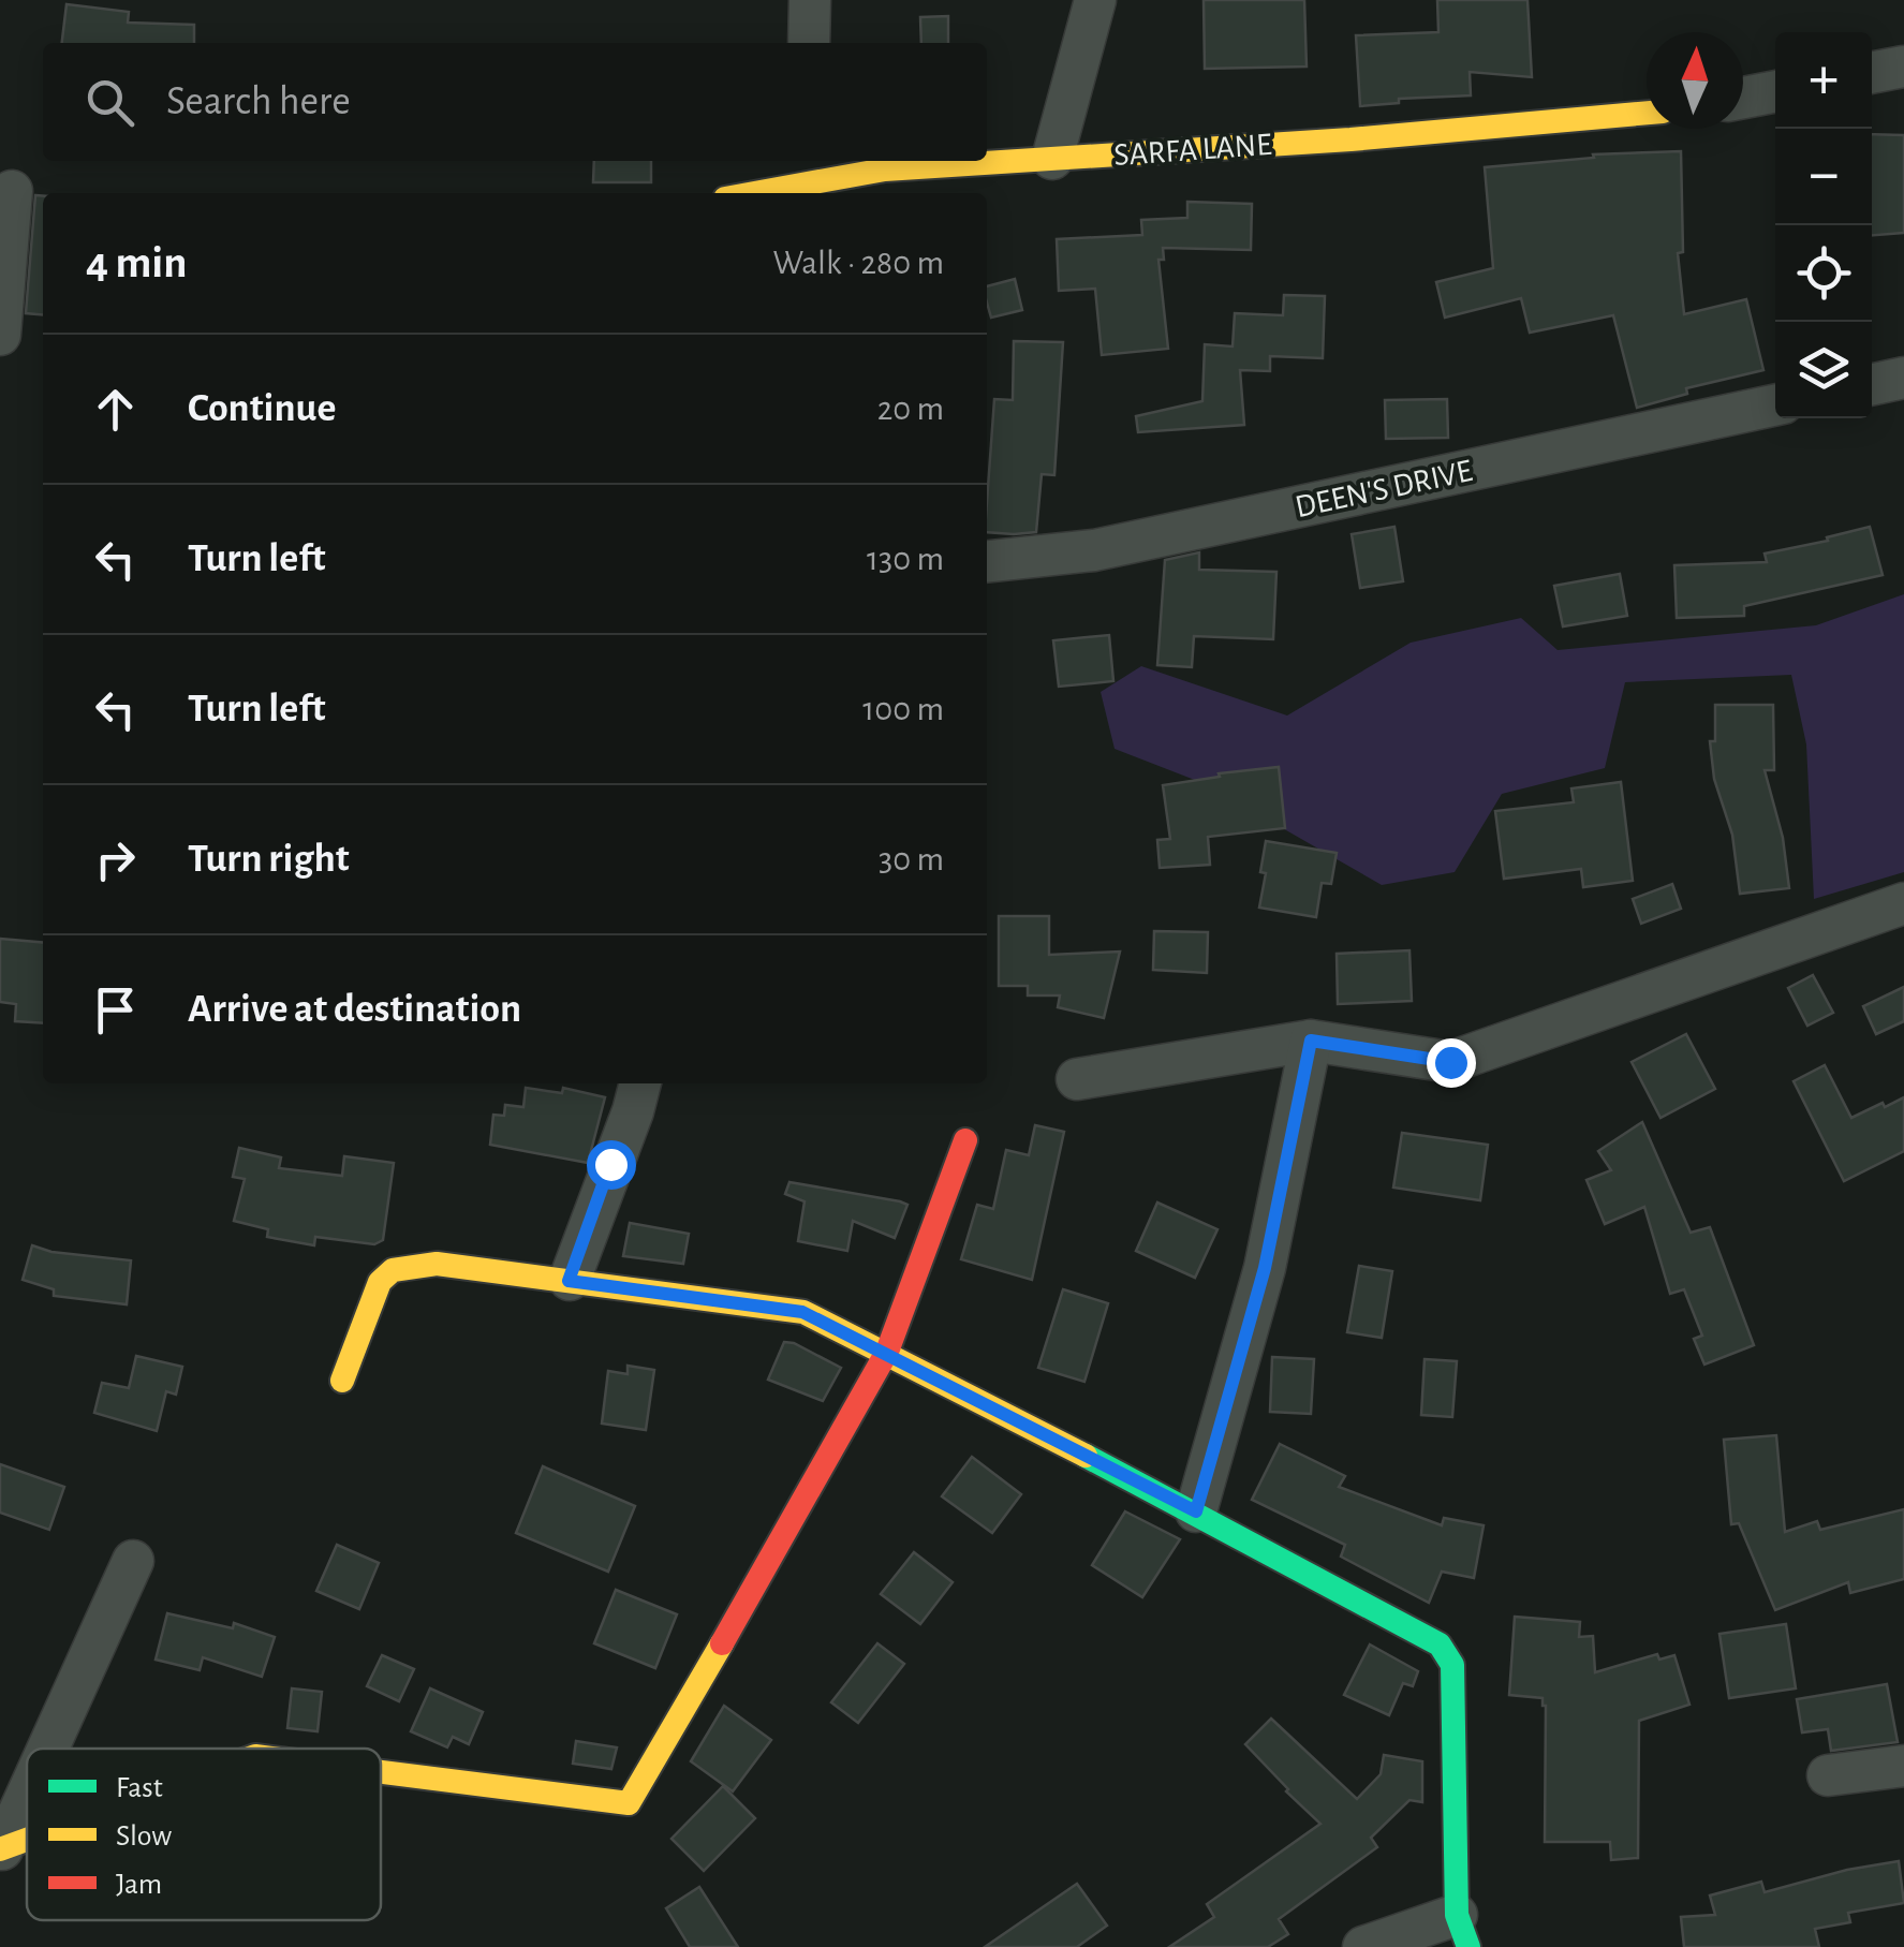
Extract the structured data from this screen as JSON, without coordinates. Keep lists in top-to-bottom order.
{
  "streets": {
    "street": ["SARFA LANE", "DEEN'S DRIVE"]
  },
  "legend": ["Fast", "Slow", "Jam"],
  "north": "top",
  "page": {
    "map_buttons": ["+", "−"],
    "search": "Search here",
    "heading": ["4 min", "Walk · 280 m"],
    "list": [
      ["Continue", "20 m"],
      ["Turn left", "130 m"],
      ["Turn left", "100 m"],
      ["Turn right", "30 m"],
      "Arrive at destination"
    ]
  }
}
